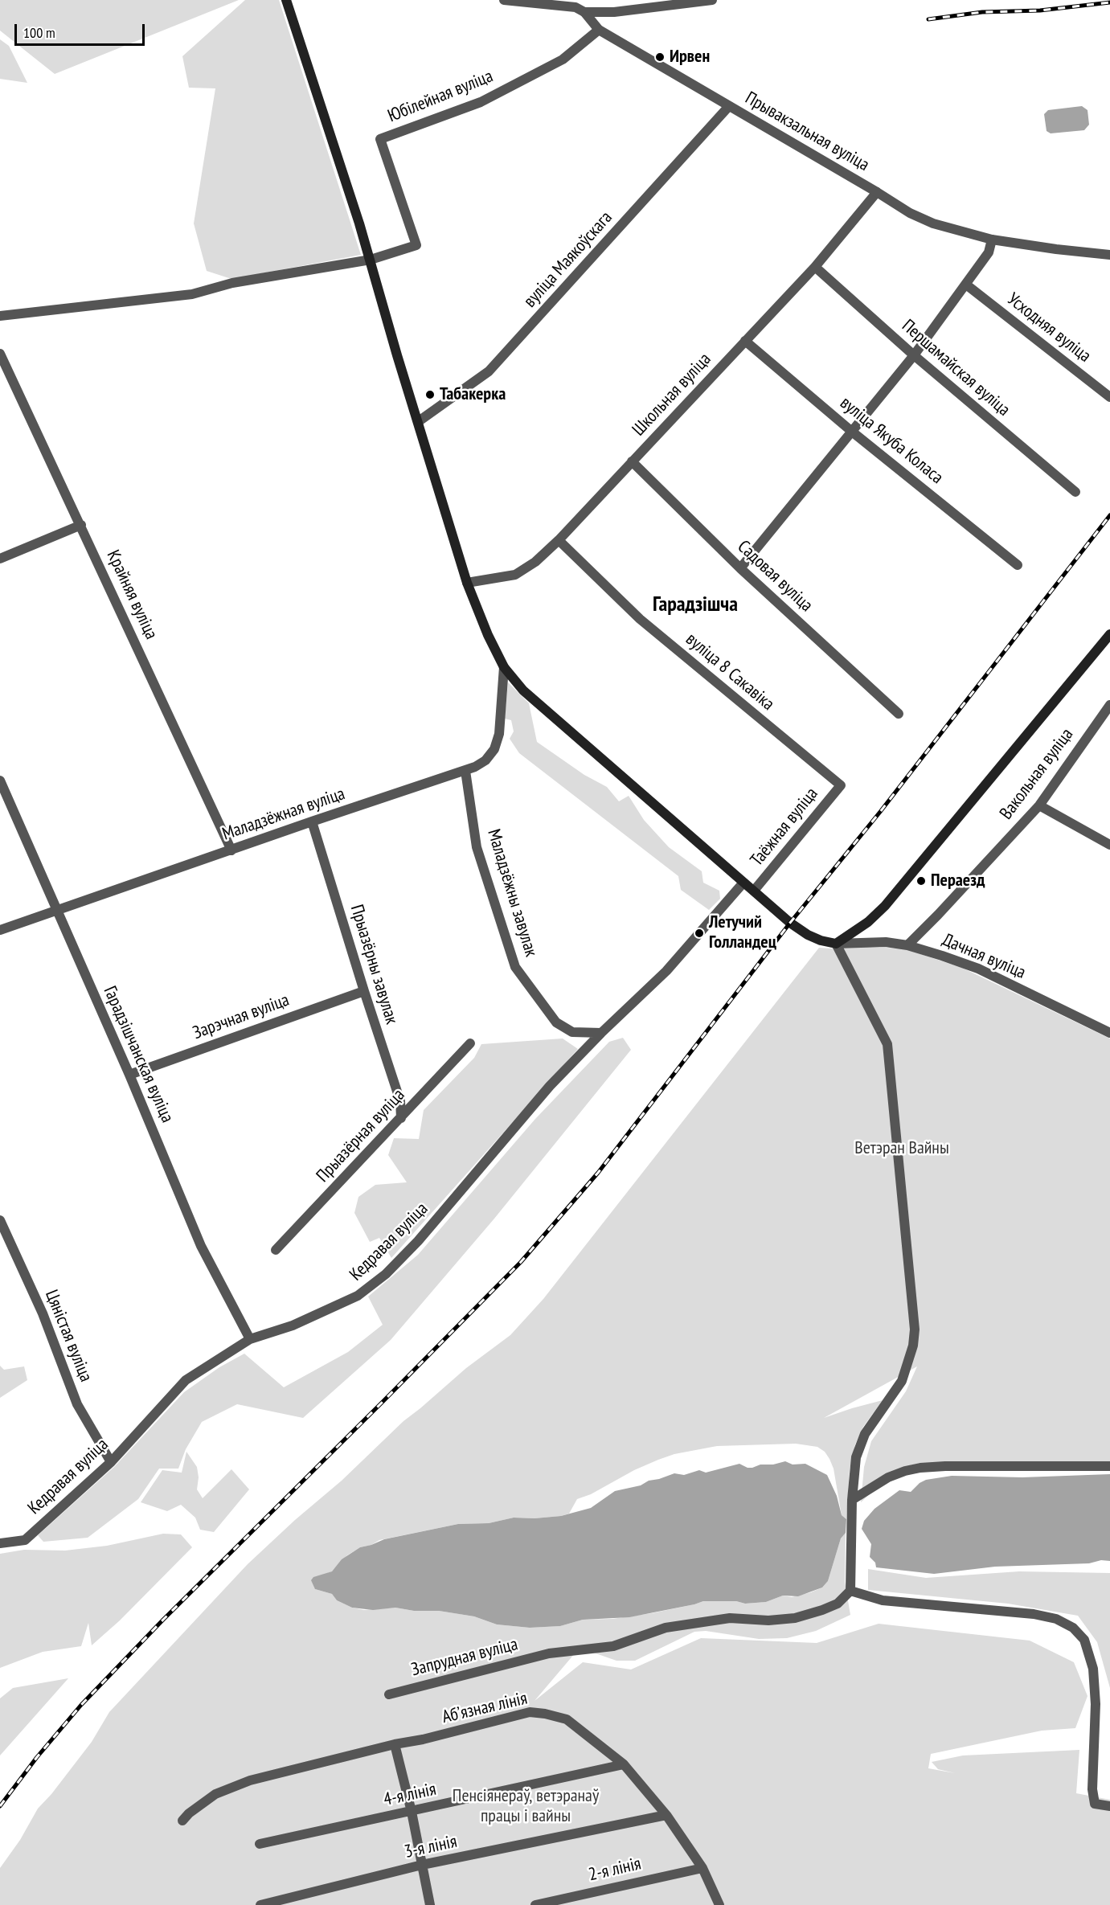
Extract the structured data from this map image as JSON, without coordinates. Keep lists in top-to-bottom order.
{
  "streets": {
    "street": [
      "Юбілейная вуліца",
      "Прывакзальная вуліца",
      "вуліца Маякоўскага",
      "Усходняя вуліца",
      "Першамайская вуліца",
      "Школьная вуліца",
      "вуліца Якуба Коласа",
      "Садовая вуліца",
      "Крайняя вуліца",
      "вуліца 8 Сакавіка",
      "Вакольная вуліца",
      "Маладзёжная вуліца",
      "Таёжная вуліца",
      "Маладзёжны завулак",
      "Дачная вуліца",
      "Прыазёрны завулак",
      "Зарэчная вуліца",
      "Гарадзішчанская вуліца",
      "Прыазёрная вуліца",
      "Кедравая вуліца",
      "Цяністая вуліца",
      "Запрудная вуліца",
      "Абʼязная лінія",
      "4-я лінія",
      "3-я лінія",
      "2-я лінія"
    ]
  },
  "crossings": [
    ["Юбілейная вуліца", "Прывакзальная вуліца"],
    ["Прывакзальная вуліца", "вуліца Маякоўскага"],
    ["Прывакзальная вуліца", "Школьная вуліца"],
    ["Першамайская вуліца", "Школьная вуліца"],
    ["Школьная вуліца", "вуліца Якуба Коласа"],
    ["Школьная вуліца", "Садовая вуліца"],
    ["Школьная вуліца", "вуліца 8 Сакавіка"],
    ["Крайняя вуліца", "Маладзёжная вуліца"],
    ["вуліца 8 Сакавіка", "Таёжная вуліца"],
    ["Вакольная вуліца", "Дачная вуліца"],
    ["Маладзёжная вуліца", "Маладзёжны завулак"],
    ["Маладзёжная вуліца", "Прыазёрны завулак"],
    ["Маладзёжная вуліца", "Гарадзішчанская вуліца"],
    ["Маладзёжны завулак", "Кедравая вуліца"],
    ["Прыазёрны завулак", "Зарэчная вуліца"],
    ["Прыазёрны завулак", "Прыазёрная вуліца"],
    ["Зарэчная вуліца", "Гарадзішчанская вуліца"],
    ["Гарадзішчанская вуліца", "Кедравая вуліца"],
    ["Кедравая вуліца", "Цяністая вуліца"],
    ["Абʼязная лінія", "4-я лінія"],
    ["Абʼязная лінія", "3-я лінія"],
    ["Абʼязная лінія", "2-я лінія"]
  ],
  "districts": ["Гарадзішча"],
  "parks": ["Ветэран Вайны", "Пенсіянераў, ветэранаў працы і вайны"],
  "places": [
    "Ирвен",
    "Табакерка",
    "Пераезд",
    "Летучий Голландец"
  ],
  "scale_bar": "100 m"
}
